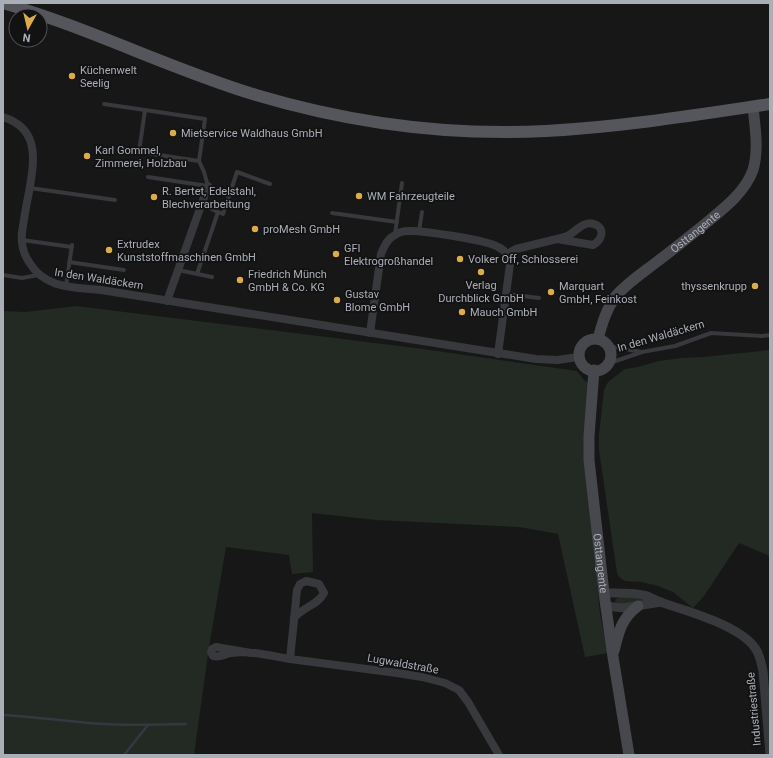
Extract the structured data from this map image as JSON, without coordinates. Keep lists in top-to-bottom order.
{
  "streets": {
    "main road": ["Osttangente"],
    "street": ["In den Waldäckern", "Lugwaldstraße", "Industriestraße"]
  },
  "crossings": [
    ["Osttangente", "In den Waldäckern"],
    ["Osttangente", "Industriestraße"]
  ],
  "places": [
    "Küchenwelt Seelig",
    "Mietservice Waldhaus GmbH",
    "Karl Gommel, Zimmerei, Holzbau",
    "WM Fahrzeugteile",
    "R. Bertet, Edelstahl, Blechverarbeitung",
    "proMesh GmbH",
    "Extrudex Kunststoffmaschinen GmbH",
    "GFI Elektrogroßhandel",
    "Volker Off, Schlosserei",
    "Verlag Durchblick GmbH",
    "Friedrich Münch GmbH & Co. KG",
    "thyssenkrupp",
    "Marquart GmbH, Feinkost",
    "Gustav Blome GmbH",
    "Mauch GmbH"
  ],
  "north": "bottom"
}
